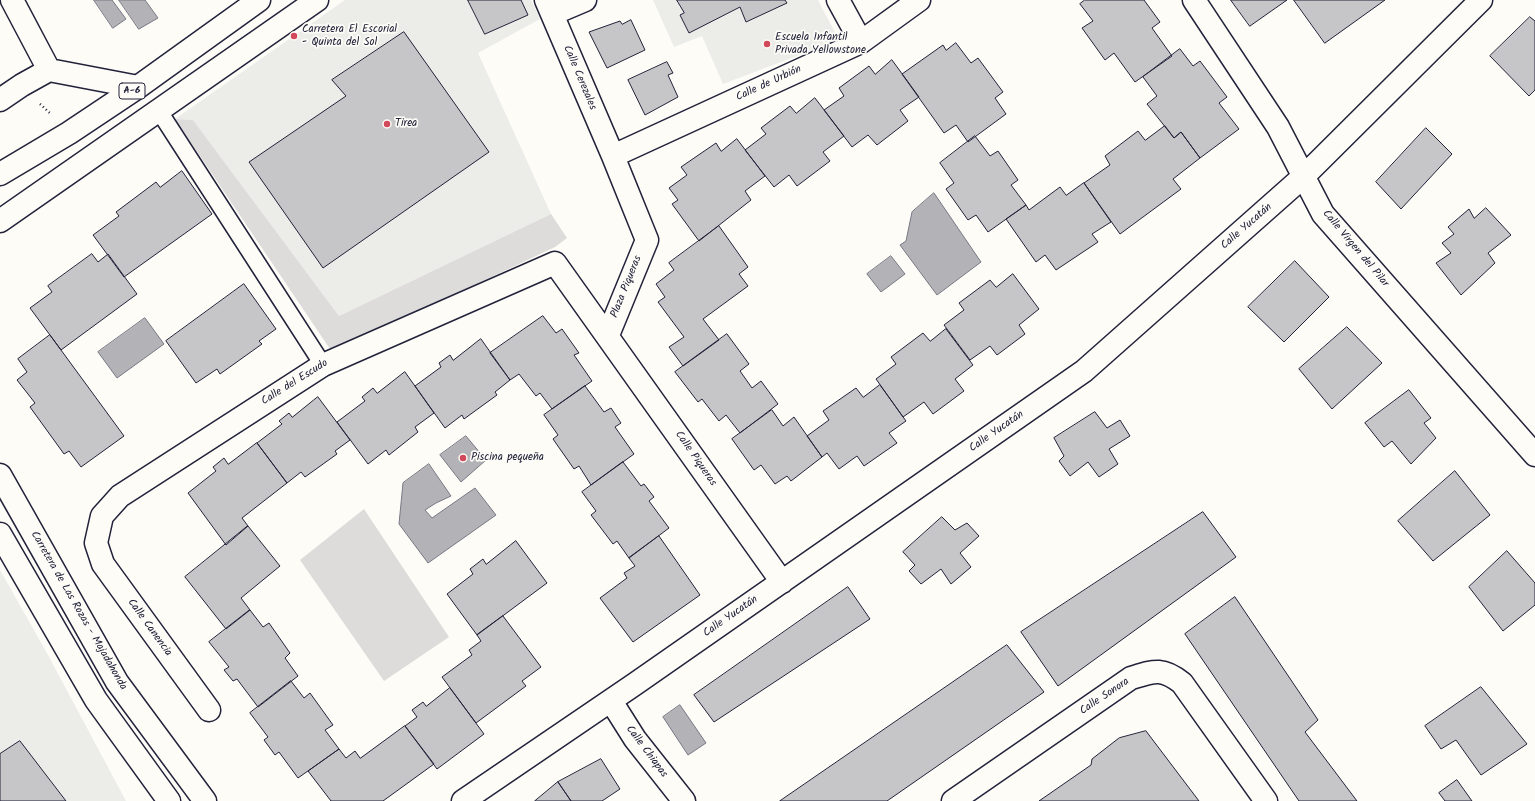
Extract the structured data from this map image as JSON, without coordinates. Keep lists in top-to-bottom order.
{
  "streets": {
    "main road": [
      "Calle Cerezales",
      "Calle de Urbión",
      "A-6",
      "Calle Yucatán",
      "Calle Virgen del Pilar",
      "Plaza Piqueras",
      "Calle del Escudo",
      "Calle Piqueras",
      "Carretera de Las Rozas - Majadahonda",
      "Calle Canencia",
      "Calle Sonora",
      "Calle Chiapas"
    ]
  },
  "crossings": [
    ["Calle Cerezales", "Calle de Urbión"],
    ["Calle Cerezales", "Plaza Piqueras"],
    ["Calle de Urbión", "Plaza Piqueras"],
    ["Calle Yucatán", "Calle Virgen del Pilar"],
    ["Calle Yucatán", "Calle Piqueras"],
    ["Calle Yucatán", "Calle Chiapas"],
    ["Plaza Piqueras", "Calle del Escudo"],
    ["Plaza Piqueras", "Calle Piqueras"],
    ["Calle del Escudo", "Calle Canencia"]
  ],
  "places": [
    "Carretera El Escorial - Quinta del Sol",
    "Escuela Infantil Privada Yellowstone",
    "Tirea",
    "Piscina pequeña"
  ]
}
